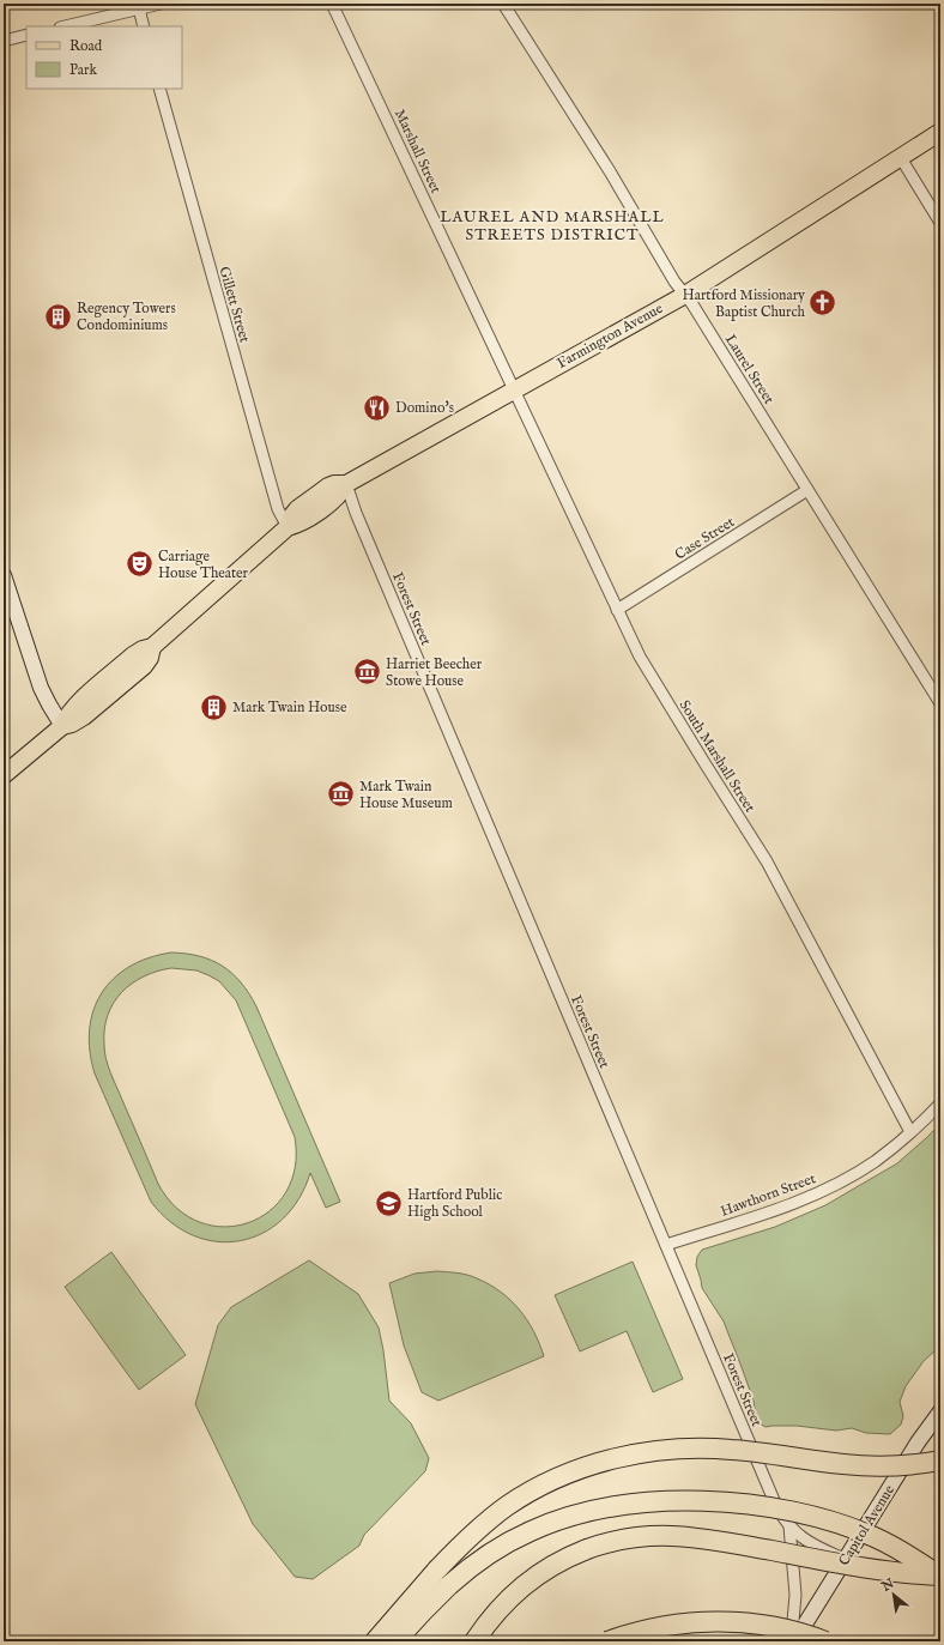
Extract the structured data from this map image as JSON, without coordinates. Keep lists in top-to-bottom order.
{
  "streets": {
    "main road": ["Farmington Avenue", "Capitol Avenue"],
    "street": [
      "Marshall Street",
      "Gillett Street",
      "Laurel Street",
      "Case Street",
      "Forest Street",
      "South Marshall Street",
      "Hawthorn Street"
    ]
  },
  "crossings": [
    ["Marshall Street", "Farmington Avenue"],
    ["Marshall Street", "South Marshall Street"],
    ["Gillett Street", "Farmington Avenue"],
    ["Farmington Avenue", "Laurel Street"],
    ["Farmington Avenue", "Forest Street"],
    ["Farmington Avenue", "South Marshall Street"],
    ["Laurel Street", "Case Street"],
    ["Case Street", "South Marshall Street"],
    ["Forest Street", "Hawthorn Street"],
    ["Forest Street", "Capitol Avenue"],
    ["South Marshall Street", "Hawthorn Street"]
  ],
  "districts": ["LAUREL AND MARSHALL STREETS DISTRICT"],
  "places": {
    "church": ["Hartford Missionary Baptist Church"],
    "building": ["Regency Towers Condominiums", "Mark Twain House"],
    "restaurant": ["Domino's"],
    "theatre": ["Carriage House Theater"],
    "museum": ["Harriet Beecher Stowe House", "Mark Twain House Museum"],
    "school or university": ["Hartford Public High School"]
  },
  "legend": ["Road", "Park"],
  "north": "top left"
}
